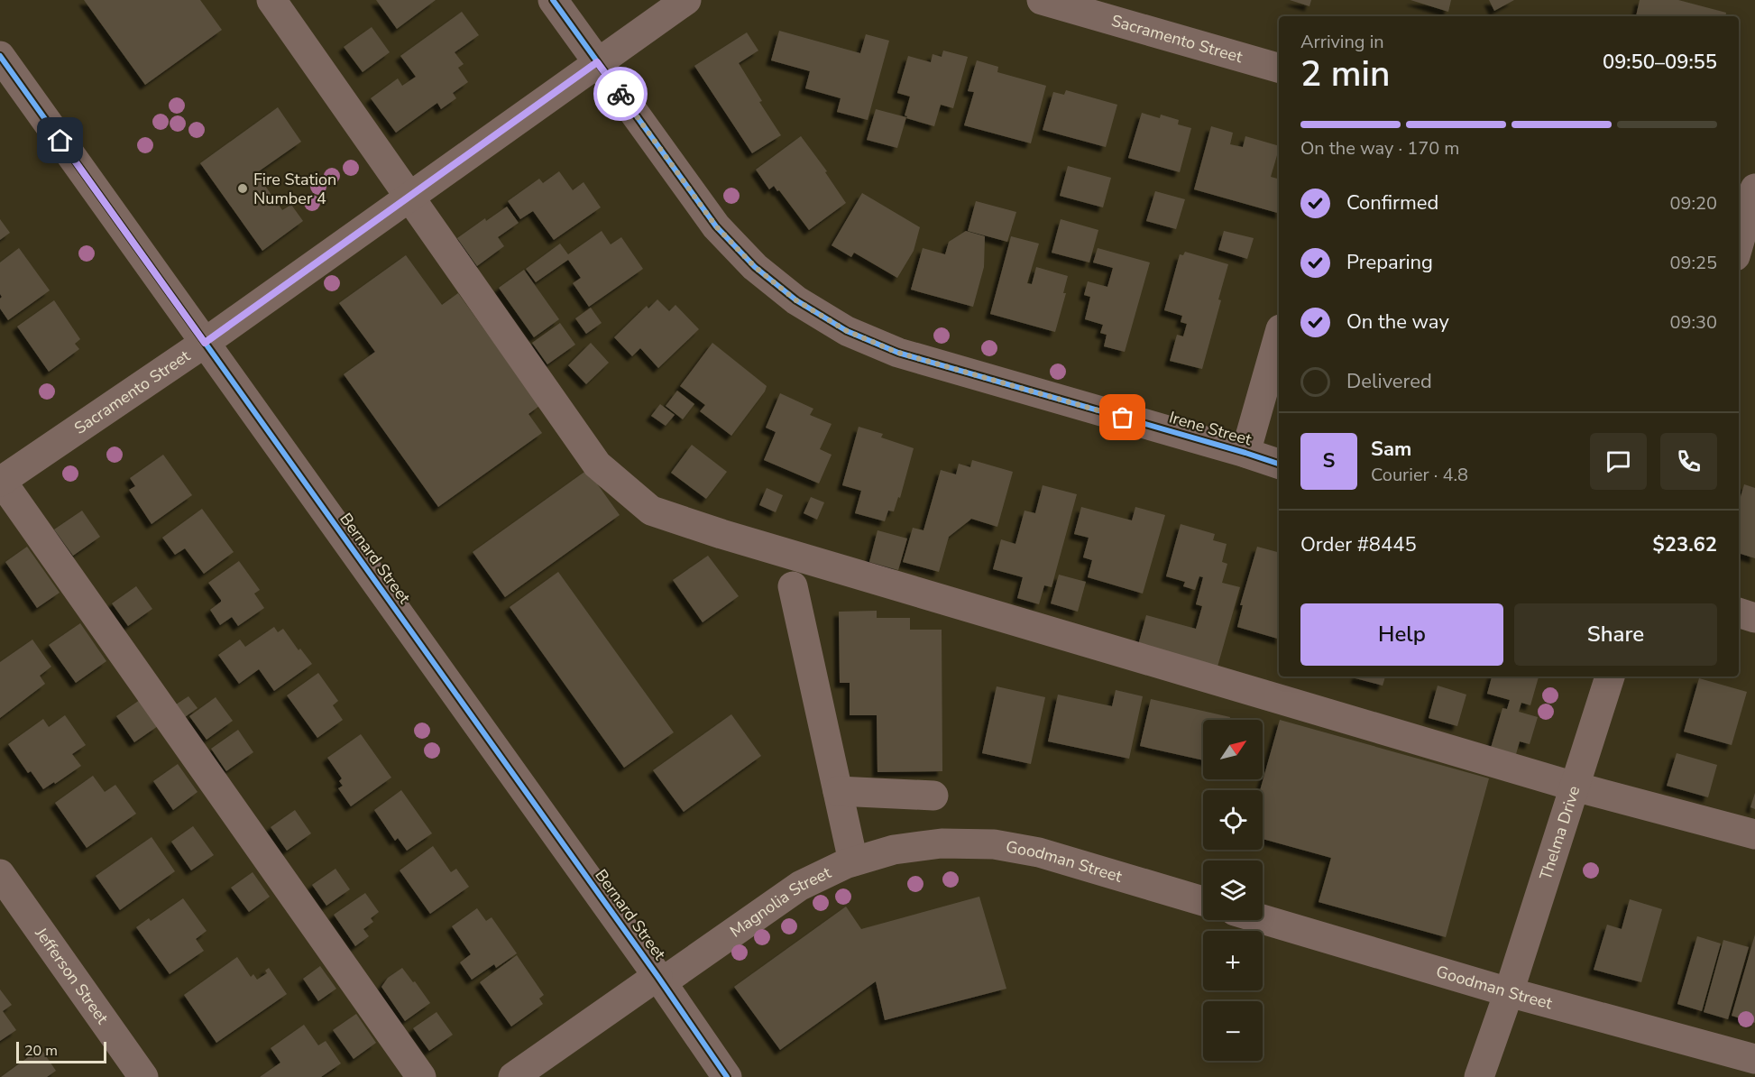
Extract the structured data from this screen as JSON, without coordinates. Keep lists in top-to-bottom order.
{
  "streets": {
    "street": [
      "Sacramento Street",
      "Irene Street",
      "Bernard Street",
      "Thelma Drive",
      "Goodman Street",
      "Magnolia Street",
      "Jefferson Street"
    ]
  },
  "crossings": [
    ["Sacramento Street", "Irene Street"],
    ["Sacramento Street", "Bernard Street"],
    ["Bernard Street", "Magnolia Street"],
    ["Thelma Drive", "Goodman Street"],
    ["Goodman Street", "Magnolia Street"]
  ],
  "places": ["Fire Station Number 4"],
  "scale_bar": "20 m",
  "north": "top right",
  "page": {
    "heading": ["2 min", "Arriving in", "09:50–09:55"],
    "panel": [
      "Sam",
      "Courier · 4.8",
      "Order #8445",
      "$23.62"
    ],
    "bar": "On the way · 170 m",
    "list": [
      ["Confirmed", "09:20"],
      ["Preparing", "09:25"],
      ["On the way", "09:30"],
      "Delivered"
    ],
    "round": "S",
    "buttons": ["Help", "Share"],
    "map_buttons": ["+", "−"],
    "scale": "20 m"
  }
}
